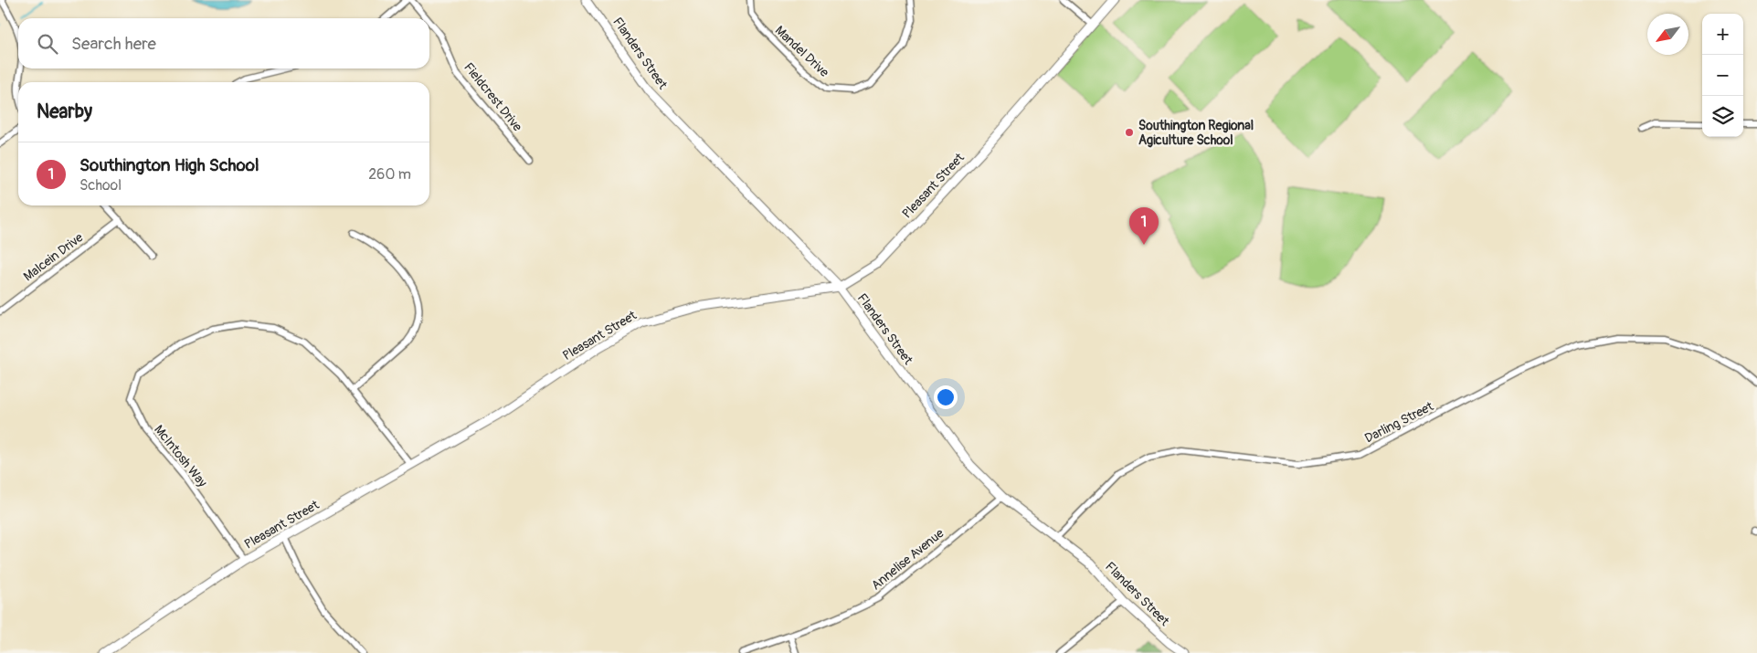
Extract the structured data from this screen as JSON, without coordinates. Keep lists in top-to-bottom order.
{
  "streets": {
    "street": [
      "Mandel Drive",
      "Flanders Street",
      "Fieldcrest Drive",
      "Pleasant Street",
      "Malcein Drive",
      "Darling Street",
      "McIntosh Way",
      "Annelise Avenue"
    ]
  },
  "crossings": [
    ["Flanders Street", "Pleasant Street"],
    ["Flanders Street", "Darling Street"],
    ["Flanders Street", "Annelise Avenue"],
    ["Pleasant Street", "McIntosh Way"]
  ],
  "places": ["Southington Regional Agiculture School"],
  "north": "bottom left",
  "page": {
    "map_buttons": ["+", "−"],
    "search": "Search here",
    "heading": "Nearby",
    "list": [
      {
        "mark": "1",
        "name": "Southington High School",
        "note": "School",
        "value": "260 m"
      }
    ],
    "pins": "1"
  }
}
